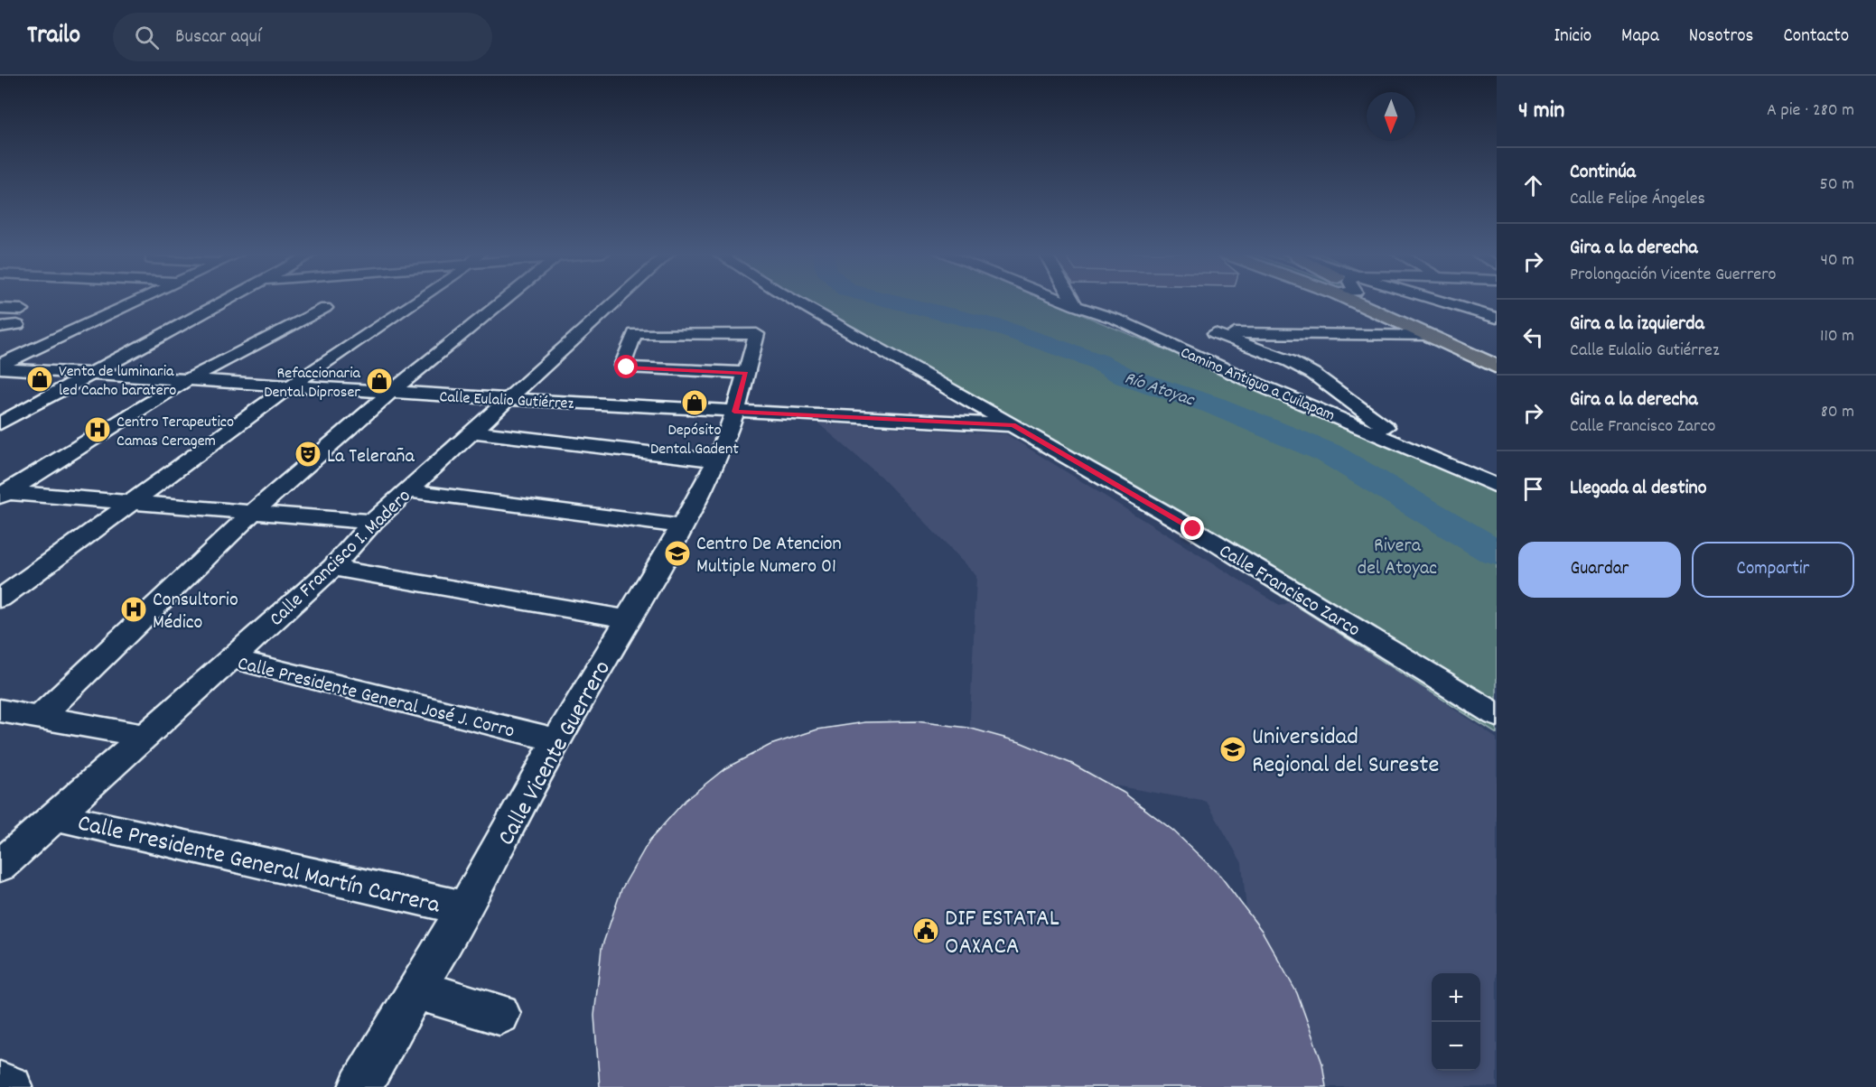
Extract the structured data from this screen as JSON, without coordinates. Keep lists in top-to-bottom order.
{
  "streets": {
    "street": [
      "Camino Antiguo a Cuilapam",
      "Calle Eulalio Gutiérrez",
      "Calle Francisco I. Madero",
      "Calle Francisco Zarco",
      "Calle Presidente General José J. Corro",
      "Calle Vicente Guerrero",
      "Calle Presidente General Martín Carrera"
    ]
  },
  "crossings": [
    ["Calle Eulalio Gutiérrez", "Calle Francisco I. Madero"],
    ["Calle Eulalio Gutiérrez", "Calle Francisco Zarco"],
    ["Calle Eulalio Gutiérrez", "Calle Vicente Guerrero"],
    ["Calle Francisco I. Madero", "Calle Presidente General José J. Corro"],
    ["Calle Francisco I. Madero", "Calle Presidente General Martín Carrera"],
    ["Calle Presidente General José J. Corro", "Calle Vicente Guerrero"],
    ["Calle Vicente Guerrero", "Calle Presidente General Martín Carrera"]
  ],
  "water": ["Río Atoyac"],
  "parks": ["Rivera del Atoyac"],
  "places": {
    "shop": ["Venta de luminaria led Cacho baratero", "Refaccionaria Dental Diproser", "Depósito Dental Gadent"],
    "hospital": ["Centro Terapeutico Camas Ceragem", "Consultorio Médico"],
    "theatre": ["La Teleraña"],
    "school or university": ["Centro De Atencion Multiple Numero 01", "Universidad Regional del Sureste"],
    "public building": ["DIF ESTATAL OAXACA"]
  },
  "north": "bottom",
  "page": {
    "header": "Trailo",
    "search": "Buscar aquí",
    "nav": [
      "Inicio",
      "Mapa",
      "Nosotros",
      "Contacto"
    ],
    "heading": ["4 min", "A pie · 280 m"],
    "list": [
      ["Continúa", "Calle Felipe Ángeles", "50 m"],
      ["Gira a la derecha", "Prolongación Vicente Guerrero", "40 m"],
      ["Gira a la izquierda", "Calle Eulalio Gutiérrez", "110 m"],
      ["Gira a la derecha", "Calle Francisco Zarco", "80 m"],
      "Llegada al destino"
    ],
    "buttons": ["Guardar", "Compartir"],
    "map_buttons": ["+", "−"]
  }
}
